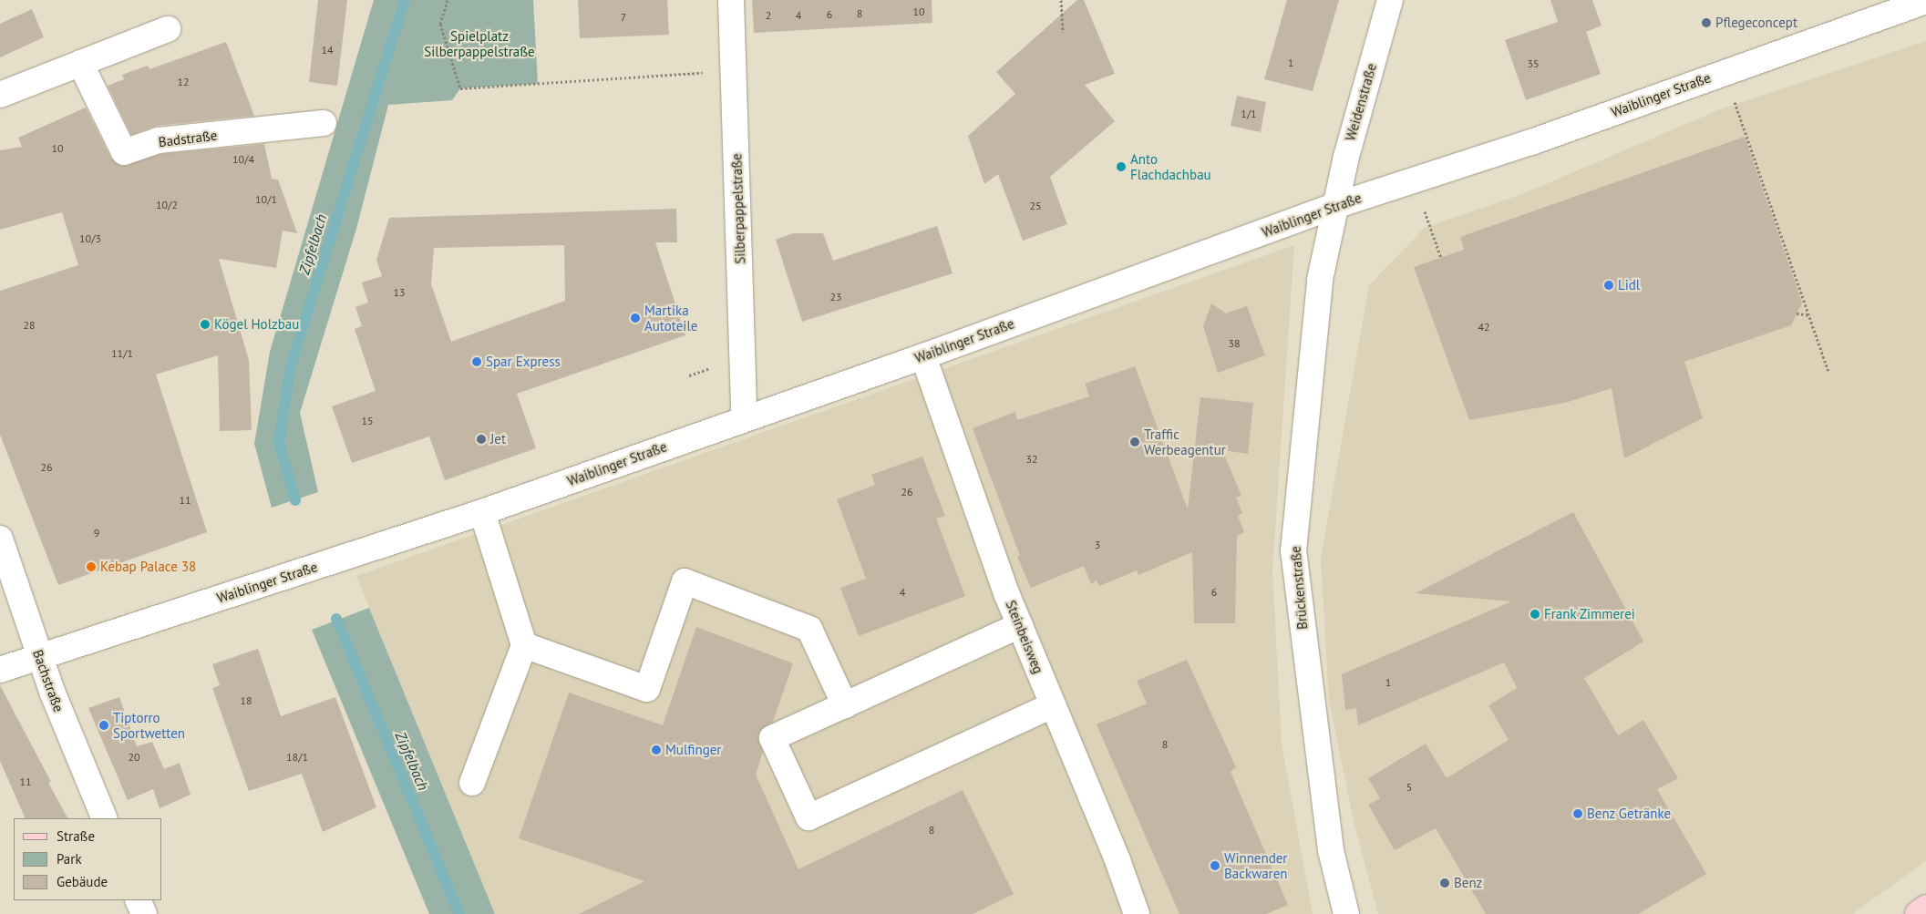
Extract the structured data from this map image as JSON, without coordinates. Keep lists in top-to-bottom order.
{
  "streets": {
    "street": [
      "Waiblinger Straße",
      "Weidenstraße",
      "Badstraße",
      "Silberpappelstraße",
      "Brückenstraße",
      "Steinbeisweg",
      "Bachstraße"
    ]
  },
  "crossings": [
    ["Waiblinger Straße", "Weidenstraße"],
    ["Waiblinger Straße", "Silberpappelstraße"],
    ["Waiblinger Straße", "Brückenstraße"],
    ["Waiblinger Straße", "Steinbeisweg"],
    ["Waiblinger Straße", "Bachstraße"],
    ["Weidenstraße", "Brückenstraße"]
  ],
  "water": ["Zipfelbach"],
  "parks": ["Spielplatz Silberpappelstraße"],
  "places": [
    "Pflegeconcept",
    "Anto Flachdachbau",
    "Lidl",
    "Martika Autoteile",
    "Kögel Holzbau",
    "Spar Express",
    "Jet",
    "Traffic Werbeagentur",
    "Kebap Palace 38",
    "Frank Zimmerei",
    "Tiptorro Sportwetten",
    "Mulfinger",
    "Benz Getränke",
    "Winnender Backwaren",
    "Benz"
  ],
  "house_numbers": [
    "10",
    "8",
    "6",
    "2",
    "4",
    "7",
    "14",
    "1",
    "35",
    "12",
    "1/1",
    "10",
    "10/4",
    "10/1",
    "10/2",
    "25",
    "10/3",
    "13",
    "23",
    "28",
    "42",
    "38",
    "11/1",
    "15",
    "32",
    "26",
    "26",
    "11",
    "9",
    "3",
    "4",
    "6",
    "1",
    "18",
    "8",
    "20",
    "18/1",
    "11",
    "5",
    "8"
  ],
  "legend": ["Straße", "Park", "Gebäude"]
}
